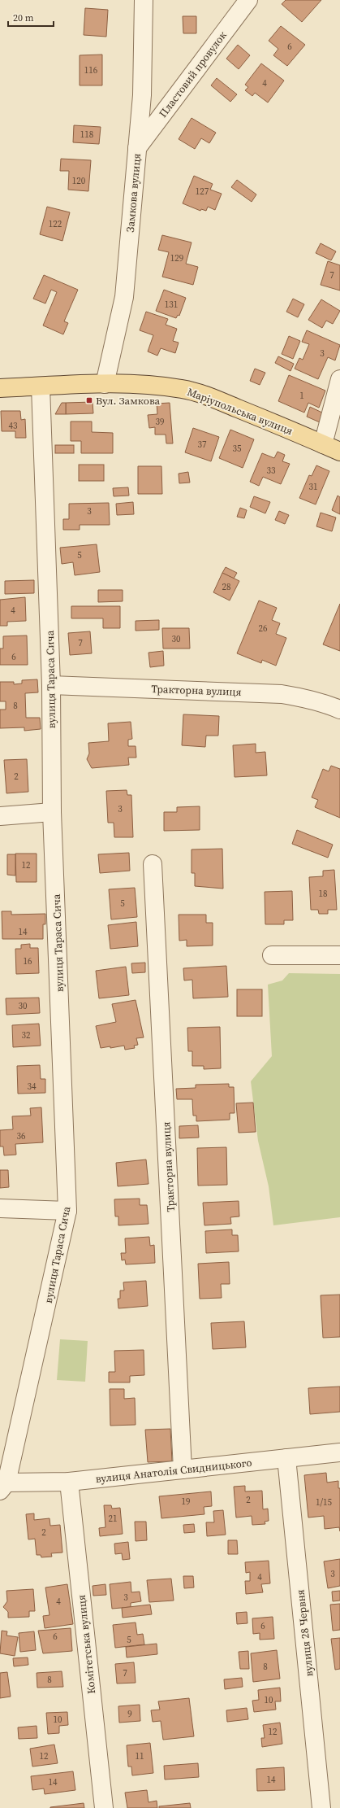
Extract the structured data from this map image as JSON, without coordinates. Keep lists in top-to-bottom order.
{
  "streets": {
    "main road": ["Маріупольська вулиця"],
    "street": [
      "Пластовий провулок",
      "Замкова вулиця",
      "вулиця Тараса Сича",
      "Тракторна вулиця",
      "вулиця Анатолія Свидницького",
      "вулиця 28 Червня",
      "Комітетська вулиця"
    ]
  },
  "crossings": [
    ["Пластовий провулок", "Замкова вулиця"],
    ["Замкова вулиця", "Маріупольська вулиця"],
    ["Маріупольська вулиця", "вулиця Тараса Сича"],
    ["вулиця Тараса Сича", "Тракторна вулиця"],
    ["вулиця Тараса Сича", "вулиця Анатолія Свидницького"],
    ["Тракторна вулиця", "вулиця Анатолія Свидницького"],
    ["вулиця Анатолія Свидницького", "вулиця 28 Червня"],
    ["вулиця Анатолія Свидницького", "Комітетська вулиця"]
  ],
  "places": {
    "transit": ["Вул. Замкова"]
  },
  "house_numbers": [
    "6",
    "116",
    "4",
    "118",
    "120",
    "127",
    "122",
    "129",
    "7",
    "131",
    "3",
    "1",
    "39",
    "43",
    "37",
    "35",
    "33",
    "31",
    "3",
    "5",
    "28",
    "4",
    "26",
    "30",
    "7",
    "6",
    "8",
    "2",
    "3",
    "12",
    "18",
    "5",
    "14",
    "16",
    "30",
    "32",
    "34",
    "36",
    "2",
    "19",
    "1/15",
    "21",
    "2",
    "3",
    "4",
    "3",
    "4",
    "6",
    "6",
    "5",
    "8",
    "7",
    "8",
    "10",
    "9",
    "10",
    "12",
    "12",
    "11",
    "14",
    "14"
  ],
  "scale_bar": "20 m"
}
